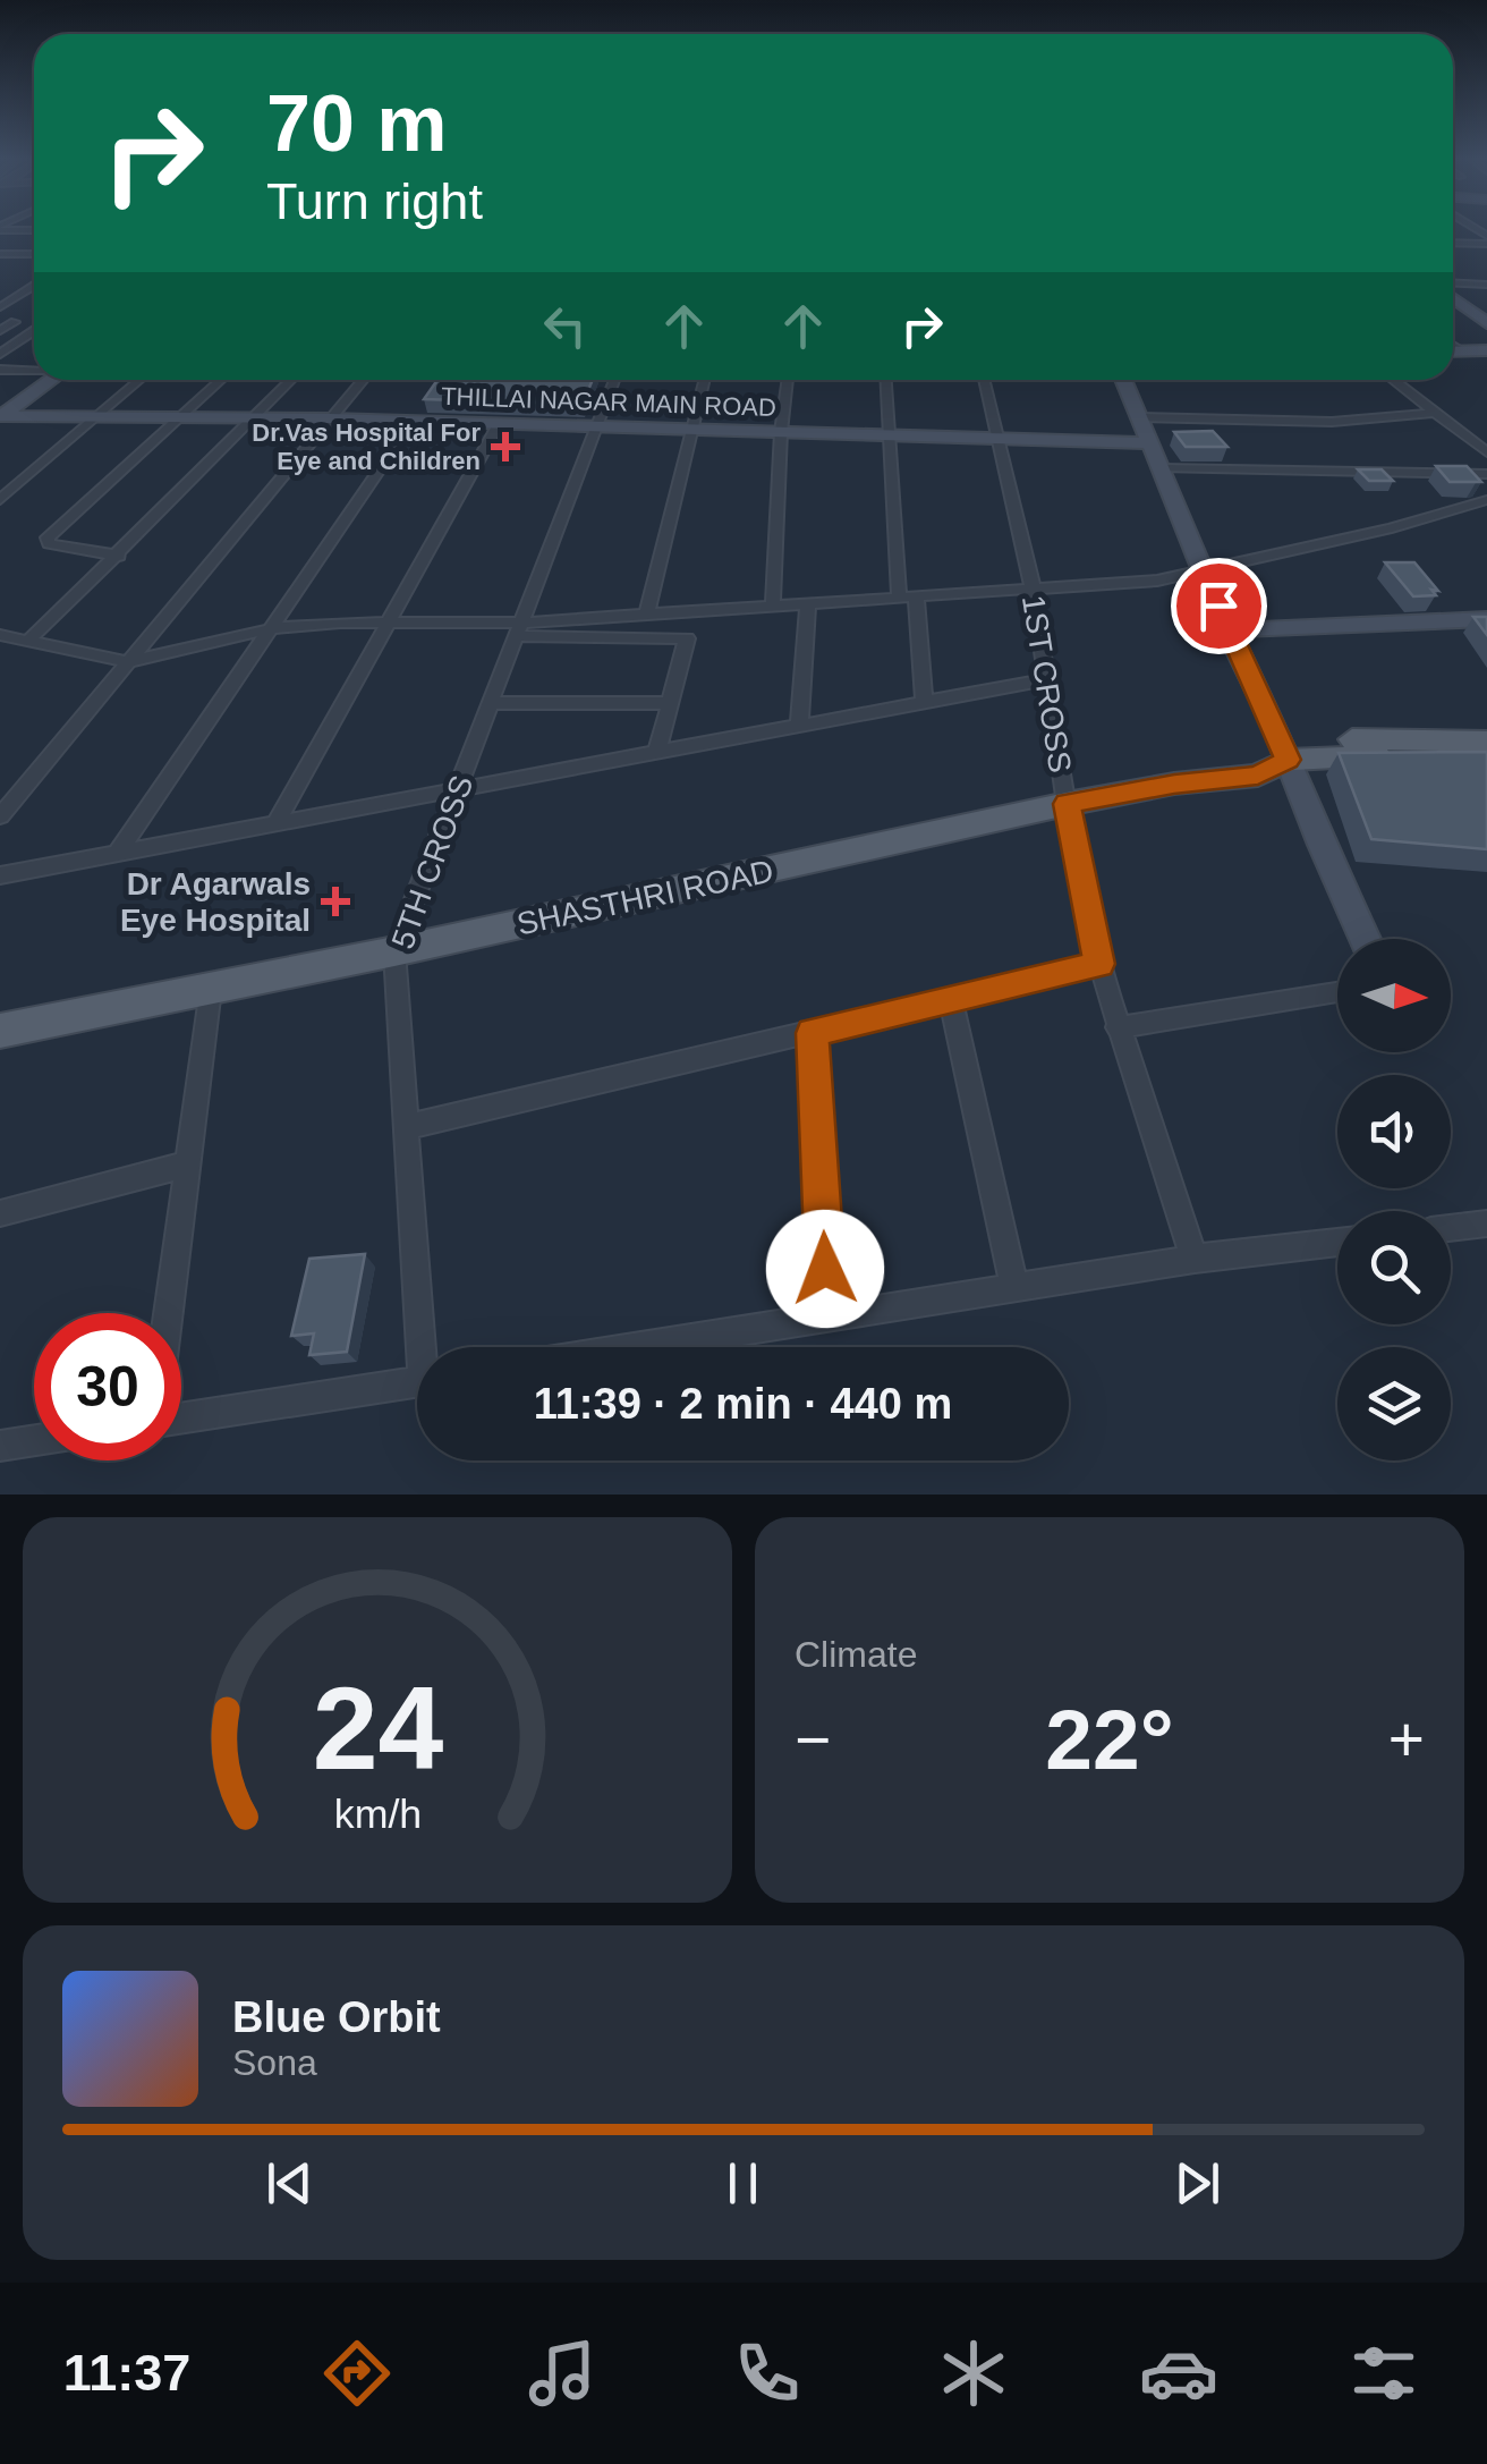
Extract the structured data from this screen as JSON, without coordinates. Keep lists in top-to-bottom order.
{
  "streets": {
    "main road": ["SHASTHRI ROAD"],
    "street": ["THILLAI NAGAR MAIN ROAD", "1ST CROSS", "5TH CROSS"]
  },
  "crossings": [
    ["THILLAI NAGAR MAIN ROAD", "1ST CROSS"],
    ["THILLAI NAGAR MAIN ROAD", "5TH CROSS"],
    ["1ST CROSS", "SHASTHRI ROAD"],
    ["5TH CROSS", "SHASTHRI ROAD"]
  ],
  "places": {
    "health": ["Dr.Vas Hospital For Eye and Children", "Dr Agarwals Eye Hospital"]
  },
  "north": "right",
  "page": {
    "turn": ["70 m", "Turn right"],
    "limit": "30",
    "trip": "11:39 · 2 min · 440 m",
    "tile": "Climate",
    "heat": ["−", "22°", "+"],
    "song": ["Blue Orbit", "Sona"],
    "tabs": "11:37",
    "gauge": ["24", "km/h"]
  }
}
